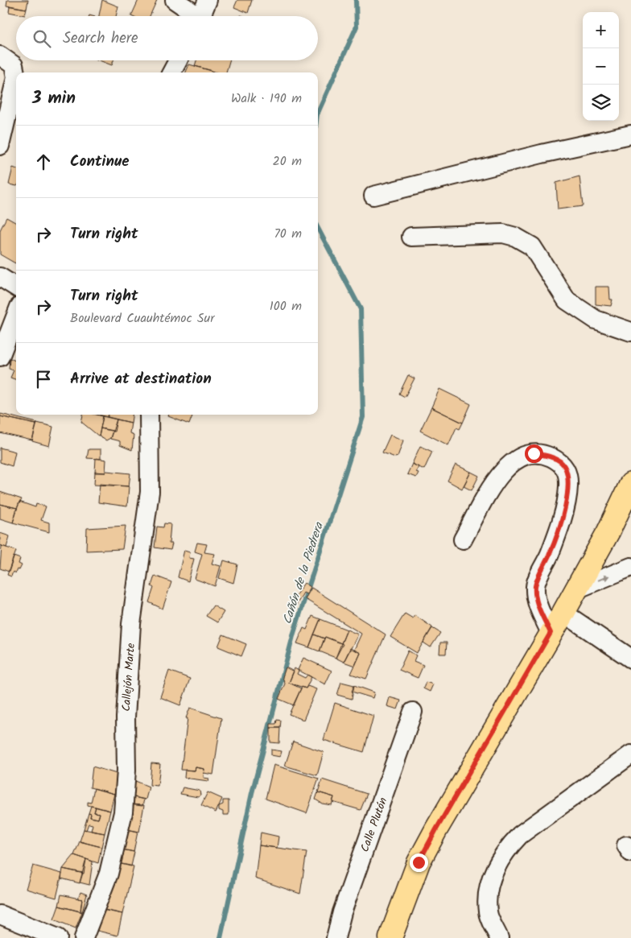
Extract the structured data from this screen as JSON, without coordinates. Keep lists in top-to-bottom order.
{
  "streets": {
    "street": ["Callejón Marte", "Calle Plutón"]
  },
  "water": ["Cañón de la Piedrera"],
  "page": {
    "map_buttons": ["+", "−"],
    "search": "Search here",
    "heading": ["3 min", "Walk · 190 m"],
    "list": [
      ["Continue", "20 m"],
      ["Turn right", "70 m"],
      ["Turn right", "Boulevard Cuauhtémoc Sur", "100 m"],
      "Arrive at destination"
    ]
  }
}
